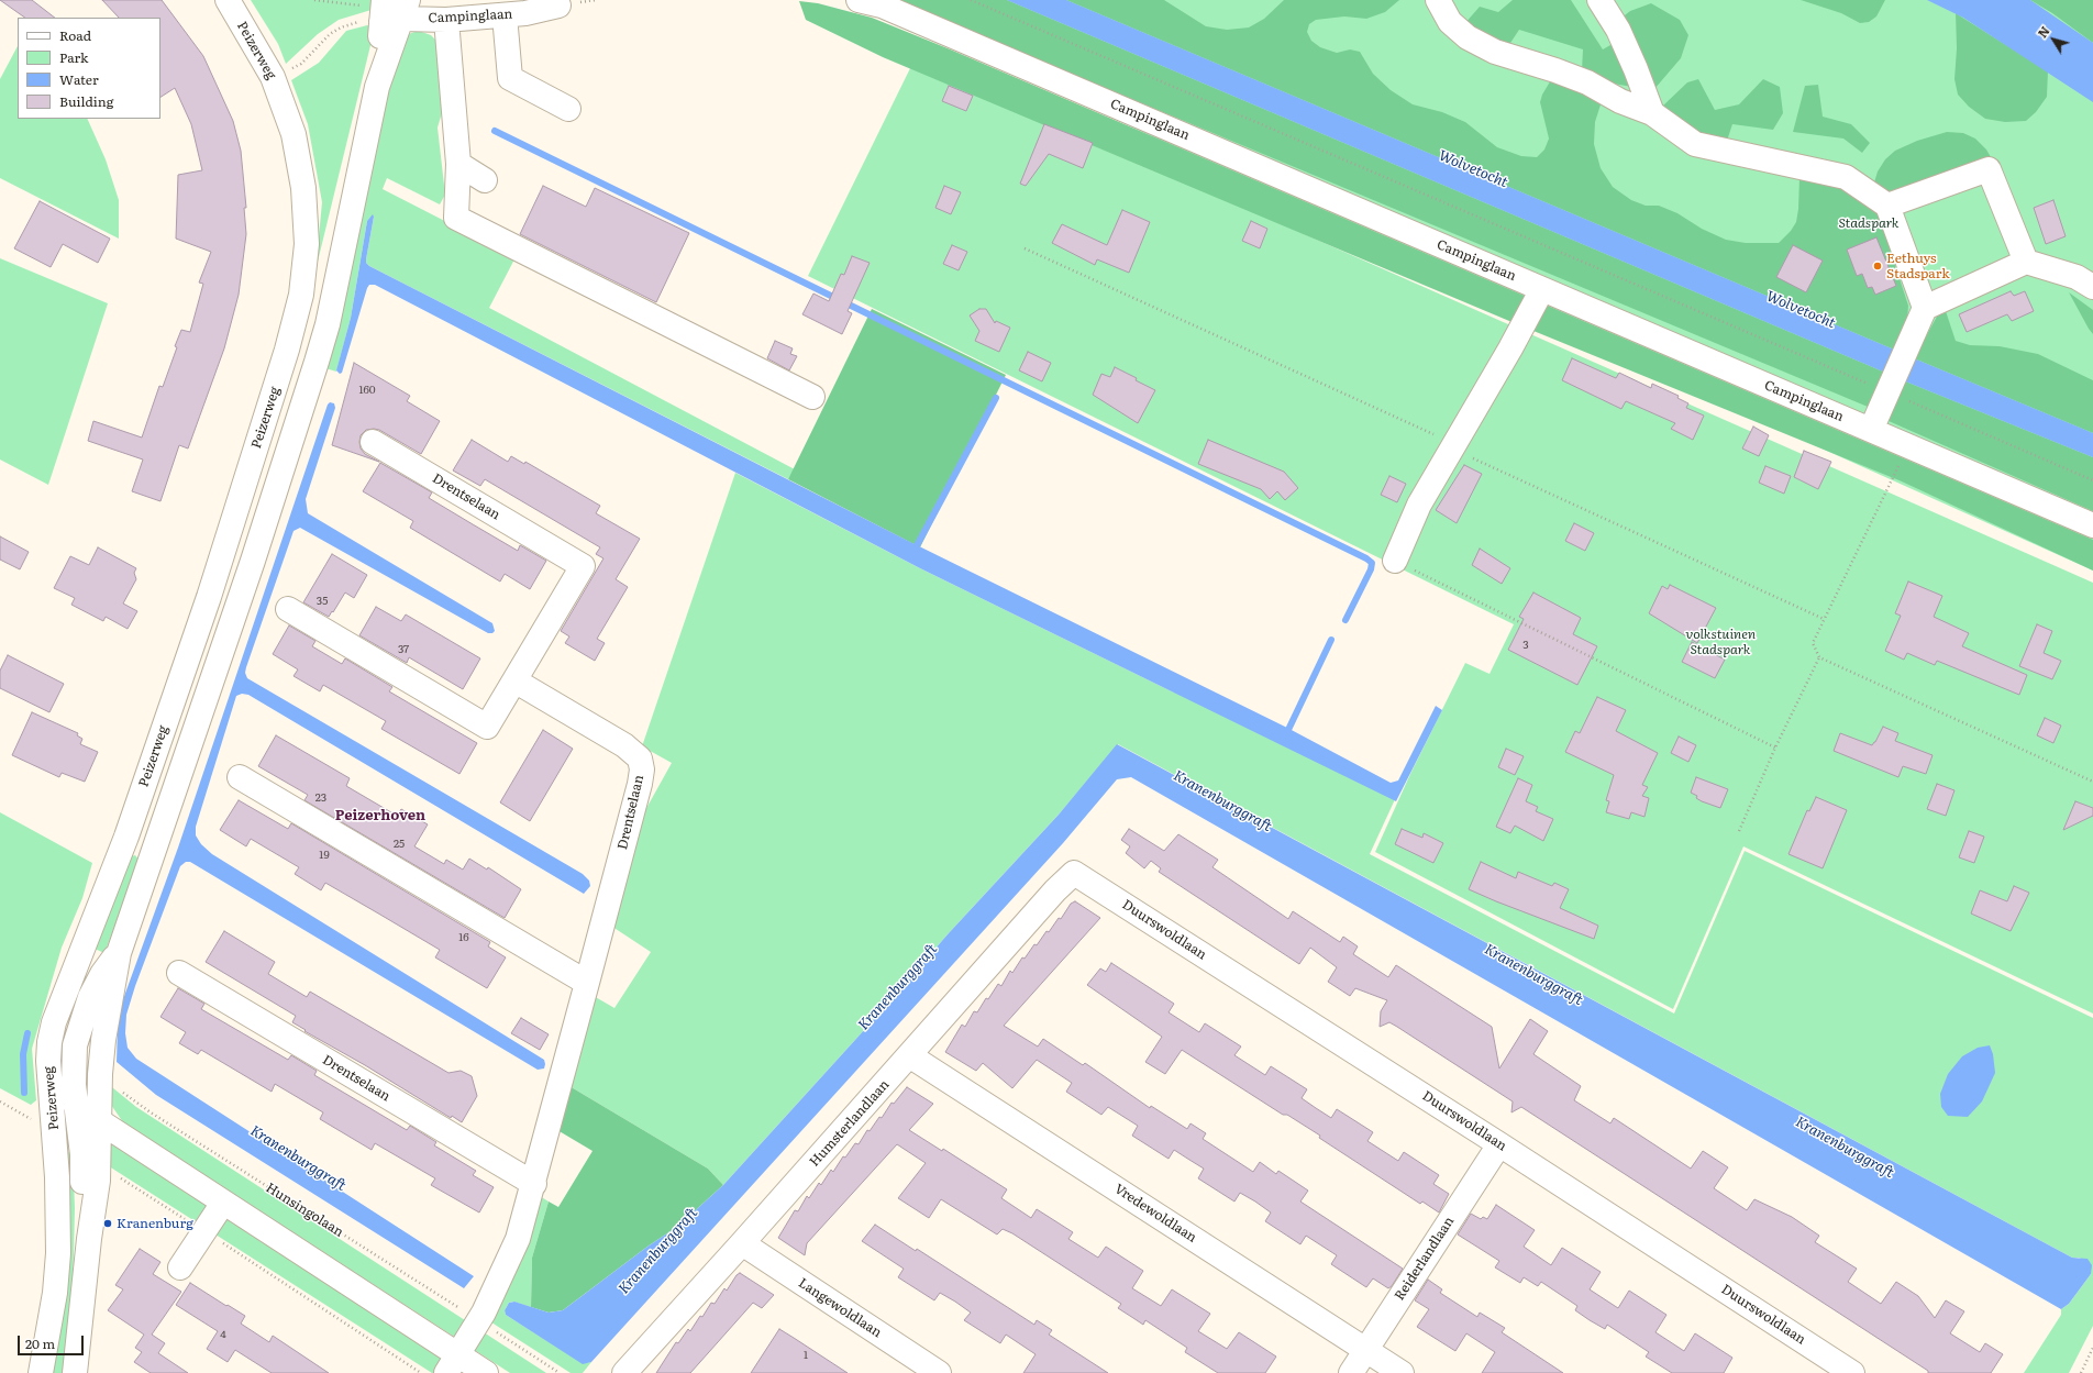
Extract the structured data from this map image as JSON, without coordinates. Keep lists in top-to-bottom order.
{
  "streets": {
    "street": [
      "Campinglaan",
      "Peizerweg",
      "Drentselaan",
      "Duurswoldlaan",
      "Humsterlandlaan",
      "Vredewoldlaan",
      "Reiderlandlaan",
      "Langewoldlaan"
    ],
    "path": ["Hunsingolaan"]
  },
  "crossings": [
    ["Campinglaan", "Peizerweg"],
    ["Peizerweg", "Hunsingolaan"],
    ["Drentselaan", "Hunsingolaan"],
    ["Duurswoldlaan", "Humsterlandlaan"],
    ["Duurswoldlaan", "Reiderlandlaan"],
    ["Humsterlandlaan", "Vredewoldlaan"],
    ["Humsterlandlaan", "Langewoldlaan"],
    ["Vredewoldlaan", "Reiderlandlaan"]
  ],
  "districts": ["Peizerhoven"],
  "water": ["Wolvetocht", "Kranenburggraft"],
  "parks": ["Stadspark", "volkstuinen Stadspark"],
  "places": ["Eethuys Stadspark", "Kranenburg"],
  "house_numbers": [
    "160",
    "35",
    "3",
    "37",
    "23",
    "25",
    "19",
    "16",
    "4",
    "1"
  ],
  "legend": [
    "Road",
    "Park",
    "Water",
    "Building"
  ],
  "scale_bar": "20 m",
  "north": "top left"
}
